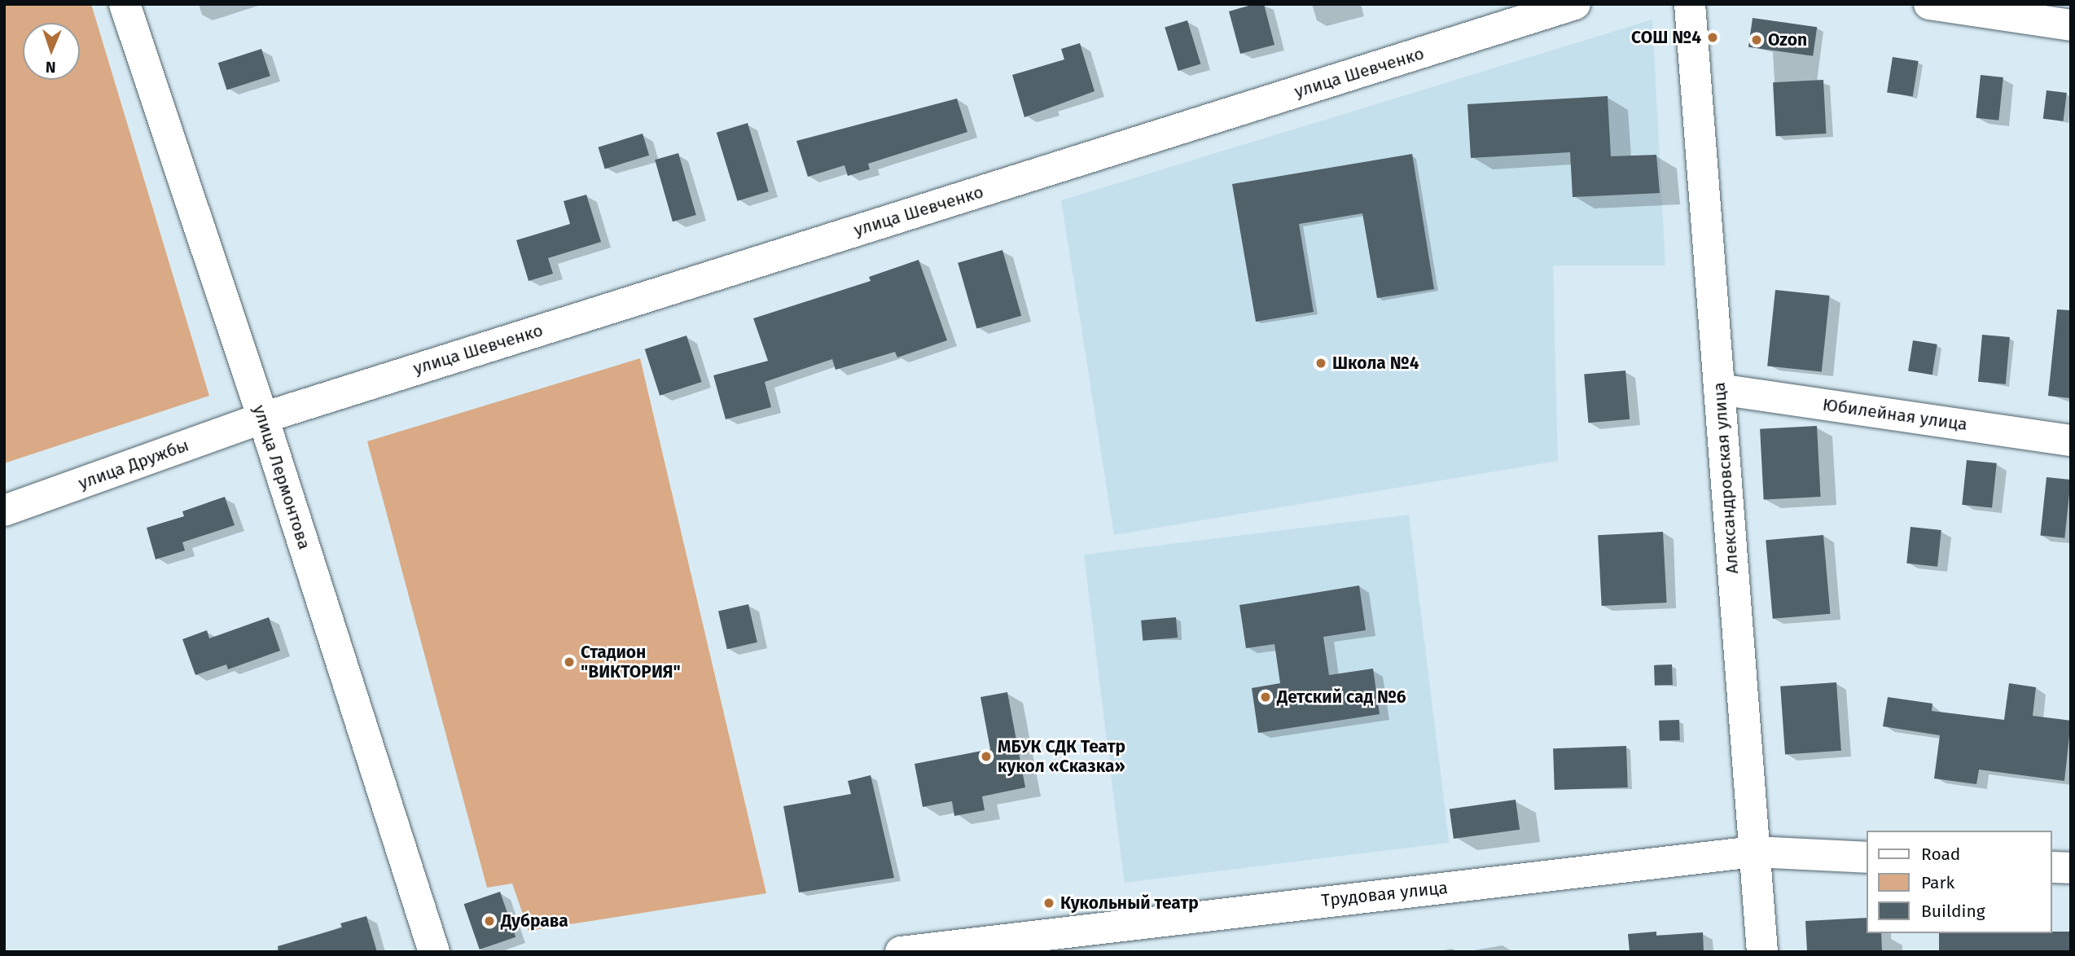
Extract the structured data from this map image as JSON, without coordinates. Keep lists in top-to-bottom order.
{
  "streets": {
    "street": [
      "улица Шевченко",
      "Юбилейная улица",
      "улица Дружбы",
      "улица Лермонтова",
      "Александровская улица",
      "Трудовая улица"
    ]
  },
  "crossings": [
    ["улица Шевченко", "улица Дружбы"],
    ["улица Шевченко", "улица Лермонтова"],
    ["Юбилейная улица", "Александровская улица"],
    ["улица Дружбы", "улица Лермонтова"],
    ["Александровская улица", "Трудовая улица"]
  ],
  "places": [
    "СОШ №4",
    "Ozon",
    "Школа №4",
    "Стадион \"ВИКТОРИЯ\"",
    "Детский сад №6",
    "МБУК СДК Театр кукол «Сказка»",
    "Кукольный театр",
    "Дубрава"
  ],
  "legend": ["Road", "Park", "Building"],
  "north": "bottom"
}
